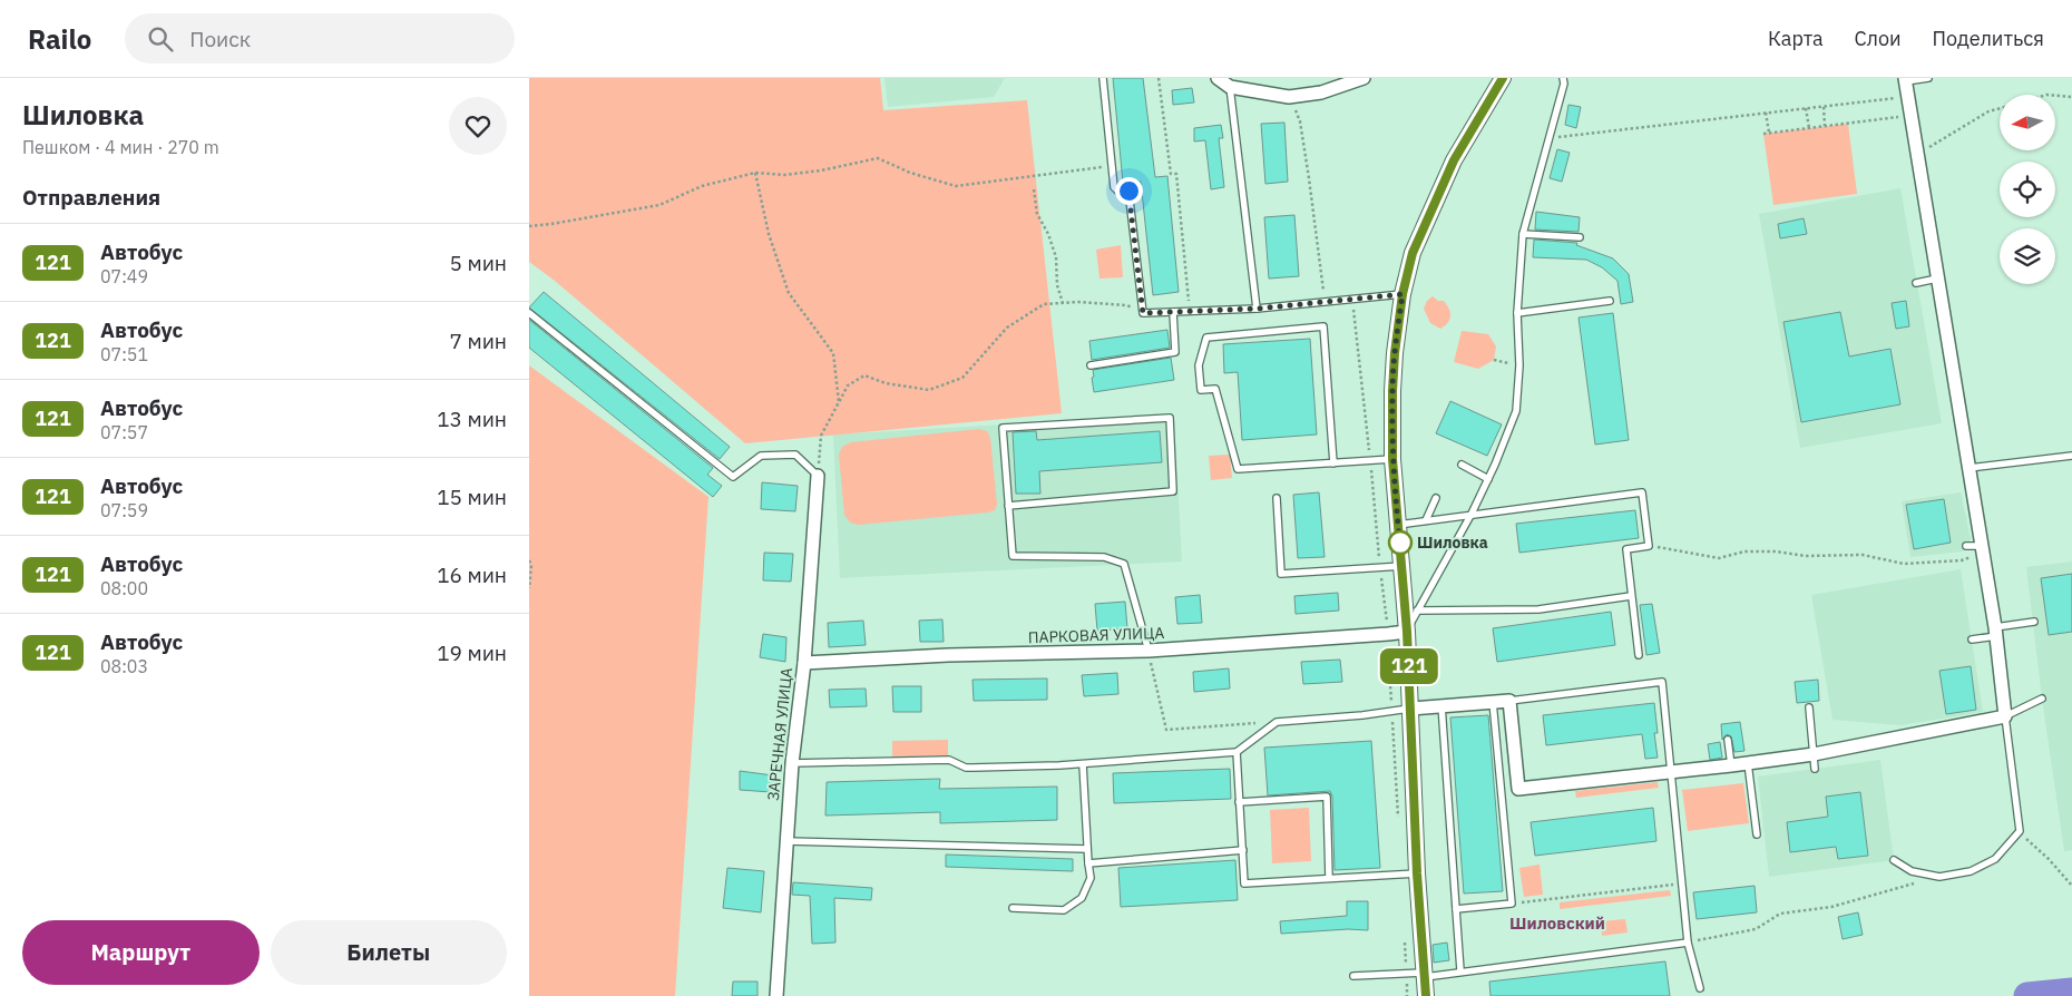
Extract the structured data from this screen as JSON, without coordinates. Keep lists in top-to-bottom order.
{
  "streets": {
    "street": ["ПАРКОВАЯ УЛИЦА", "ЗАРЕЧНАЯ УЛИЦА"]
  },
  "crossings": [
    ["ПАРКОВАЯ УЛИЦА", "ЗАРЕЧНАЯ УЛИЦА"]
  ],
  "districts": ["Шиловский"],
  "places": ["Шиловка"],
  "lines": ["bus line 121"],
  "north": "left",
  "page": {
    "header": "Railo",
    "search": "Поиск",
    "nav": ["Карта", "Слои", "Поделиться"],
    "heading": [
      ["Шиловка", "Пешком · 4 мин · 270 m"],
      "Отправления"
    ],
    "on_map": "121",
    "list": [
      {
        "mark": "121",
        "name": "Автобус",
        "note": "07:49",
        "value": "5 мин"
      },
      {
        "mark": "121",
        "name": "Автобус",
        "note": "07:51",
        "value": "7 мин"
      },
      {
        "mark": "121",
        "name": "Автобус",
        "note": "07:57",
        "value": "13 мин"
      },
      {
        "mark": "121",
        "name": "Автобус",
        "note": "07:59",
        "value": "15 мин"
      },
      {
        "mark": "121",
        "name": "Автобус",
        "note": "08:00",
        "value": "16 мин"
      },
      {
        "mark": "121",
        "name": "Автобус",
        "note": "08:03",
        "value": "19 мин"
      }
    ],
    "buttons": ["Маршрут", "Билеты"]
  }
}
